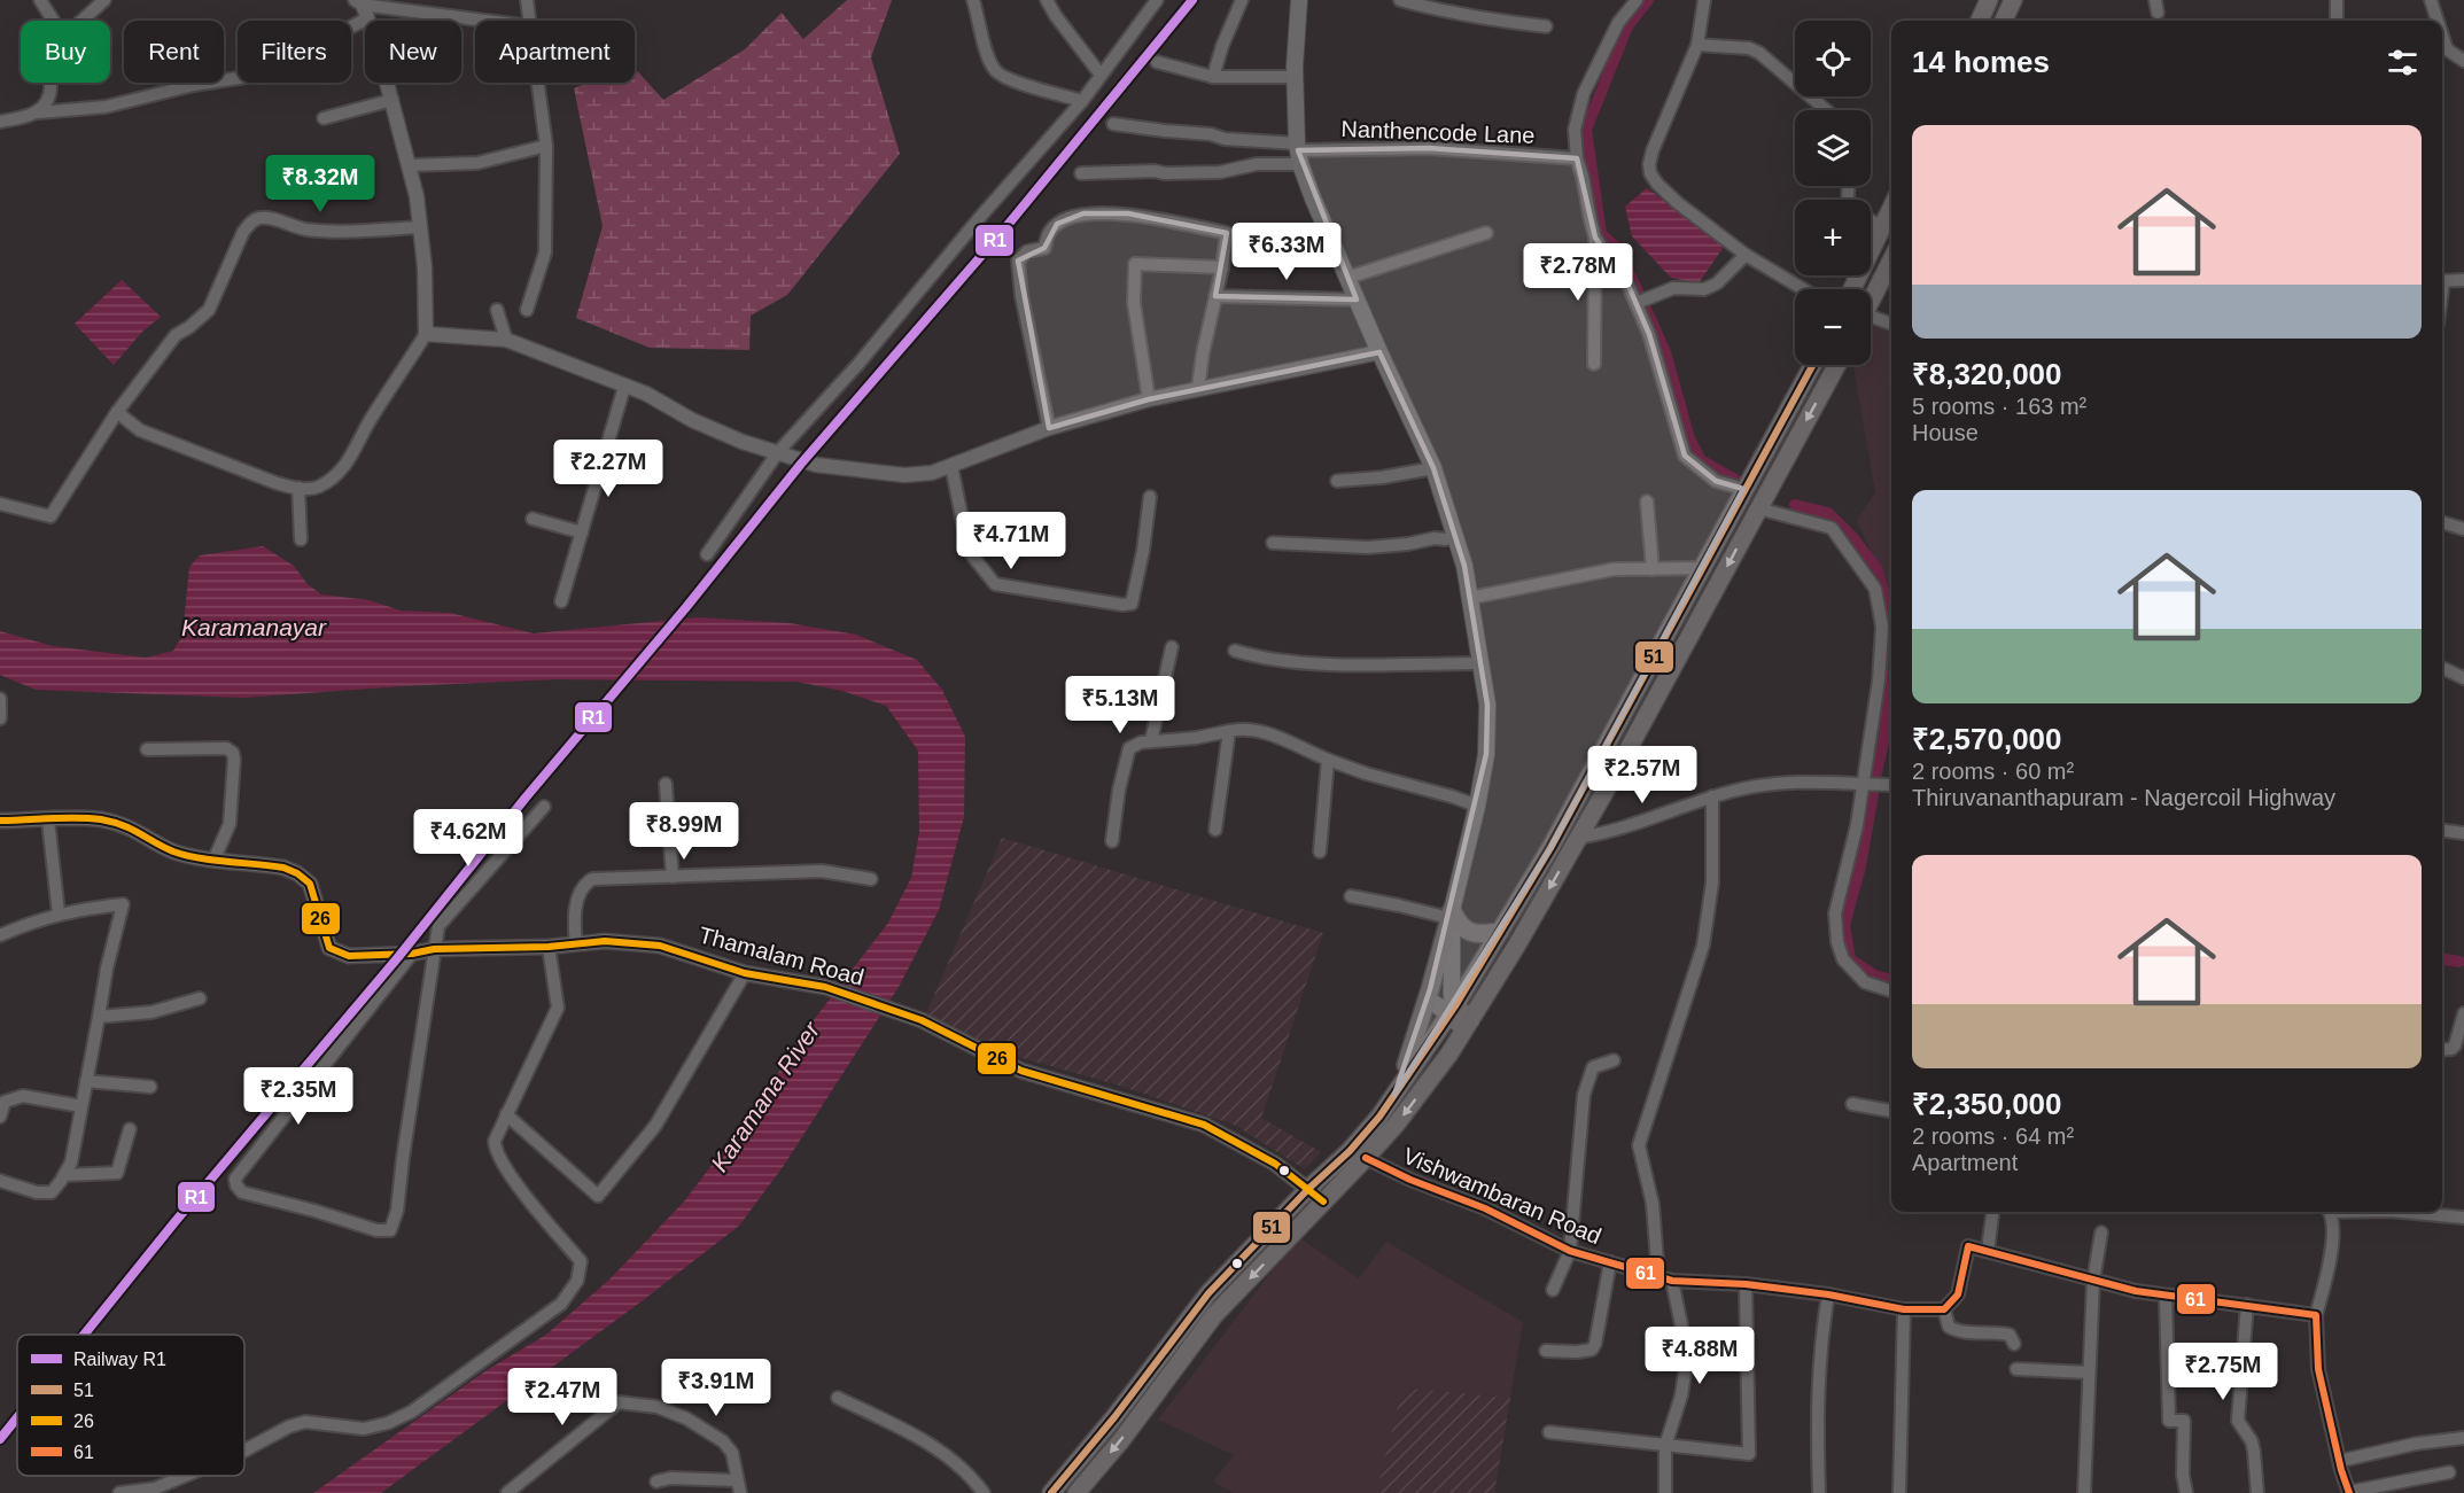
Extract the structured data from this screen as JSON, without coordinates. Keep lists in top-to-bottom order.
{
  "streets": {
    "street": ["Nanthencode Lane", "Thamalam Road", "Vishwambaran Road"]
  },
  "water": ["Karamanayar", "Karamana River"],
  "lines": [
    "rail line R1",
    "transit line 51",
    "transit line 26",
    "transit line 61"
  ],
  "legend": [
    "Railway R1",
    "51",
    "26",
    "61"
  ],
  "page": {
    "map_buttons": ["+", "−"],
    "chip": [
      "Buy",
      "Rent",
      "Filters",
      "New",
      "Apartment"
    ],
    "heading": "14 homes",
    "list": [
      {
        "name": "₹8,320,000",
        "note": "5 rooms · 163 m² · House"
      },
      {
        "name": "₹2,570,000",
        "note": "2 rooms · 60 m² · Thiruvananthapuram - Nagercoil Highway"
      },
      {
        "name": "₹2,350,000",
        "note": "2 rooms · 64 m² · Apartment"
      }
    ],
    "price": [
      "₹8.32M",
      "₹6.33M",
      "₹2.78M",
      "₹2.27M",
      "₹4.71M",
      "₹5.13M",
      "₹2.57M",
      "₹8.99M",
      "₹4.62M",
      "₹2.35M",
      "₹4.88M",
      "₹2.75M",
      "₹3.91M",
      "₹2.47M"
    ]
  }
}
